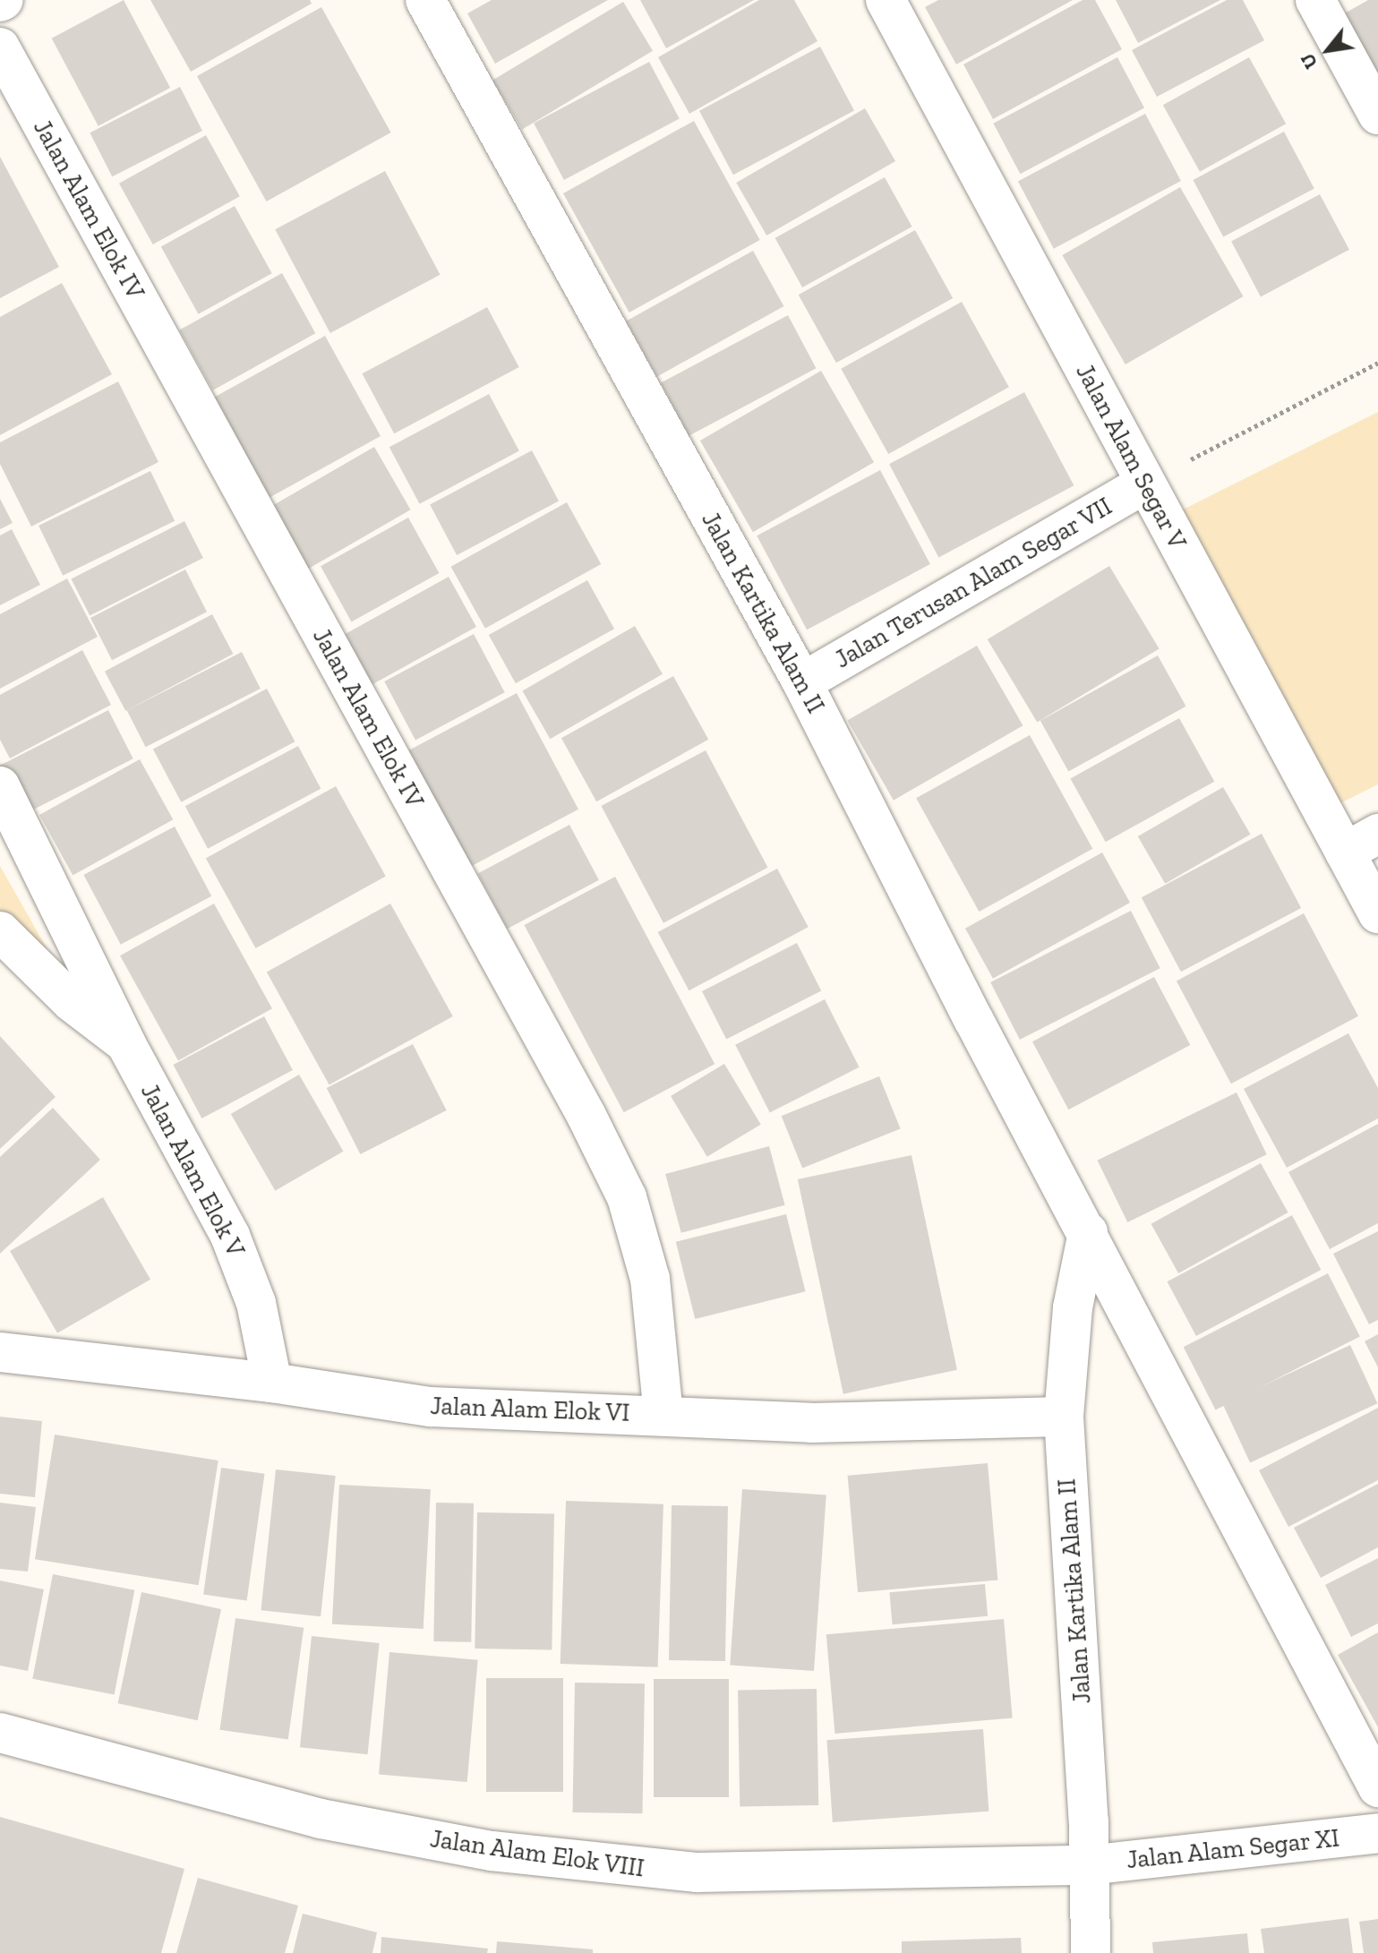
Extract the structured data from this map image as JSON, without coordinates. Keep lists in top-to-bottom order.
{
  "streets": {
    "street": [
      "Jalan Alam Elok IV",
      "Jalan Alam Segar V",
      "Jalan Terusan Alam Segar VII",
      "Jalan Kartika Alam II",
      "Jalan Alam Elok V",
      "Jalan Alam Elok VI",
      "Jalan Alam Segar XI",
      "Jalan Alam Elok VIII"
    ]
  },
  "crossings": [
    ["Jalan Alam Elok IV", "Jalan Alam Elok VI"],
    ["Jalan Alam Segar V", "Jalan Terusan Alam Segar VII"],
    ["Jalan Terusan Alam Segar VII", "Jalan Kartika Alam II"],
    ["Jalan Kartika Alam II", "Jalan Alam Elok VI"],
    ["Jalan Kartika Alam II", "Jalan Alam Segar XI"],
    ["Jalan Kartika Alam II", "Jalan Alam Elok VIII"],
    ["Jalan Alam Elok V", "Jalan Alam Elok VI"],
    ["Jalan Alam Segar XI", "Jalan Alam Elok VIII"]
  ],
  "north": "bottom left"
}
